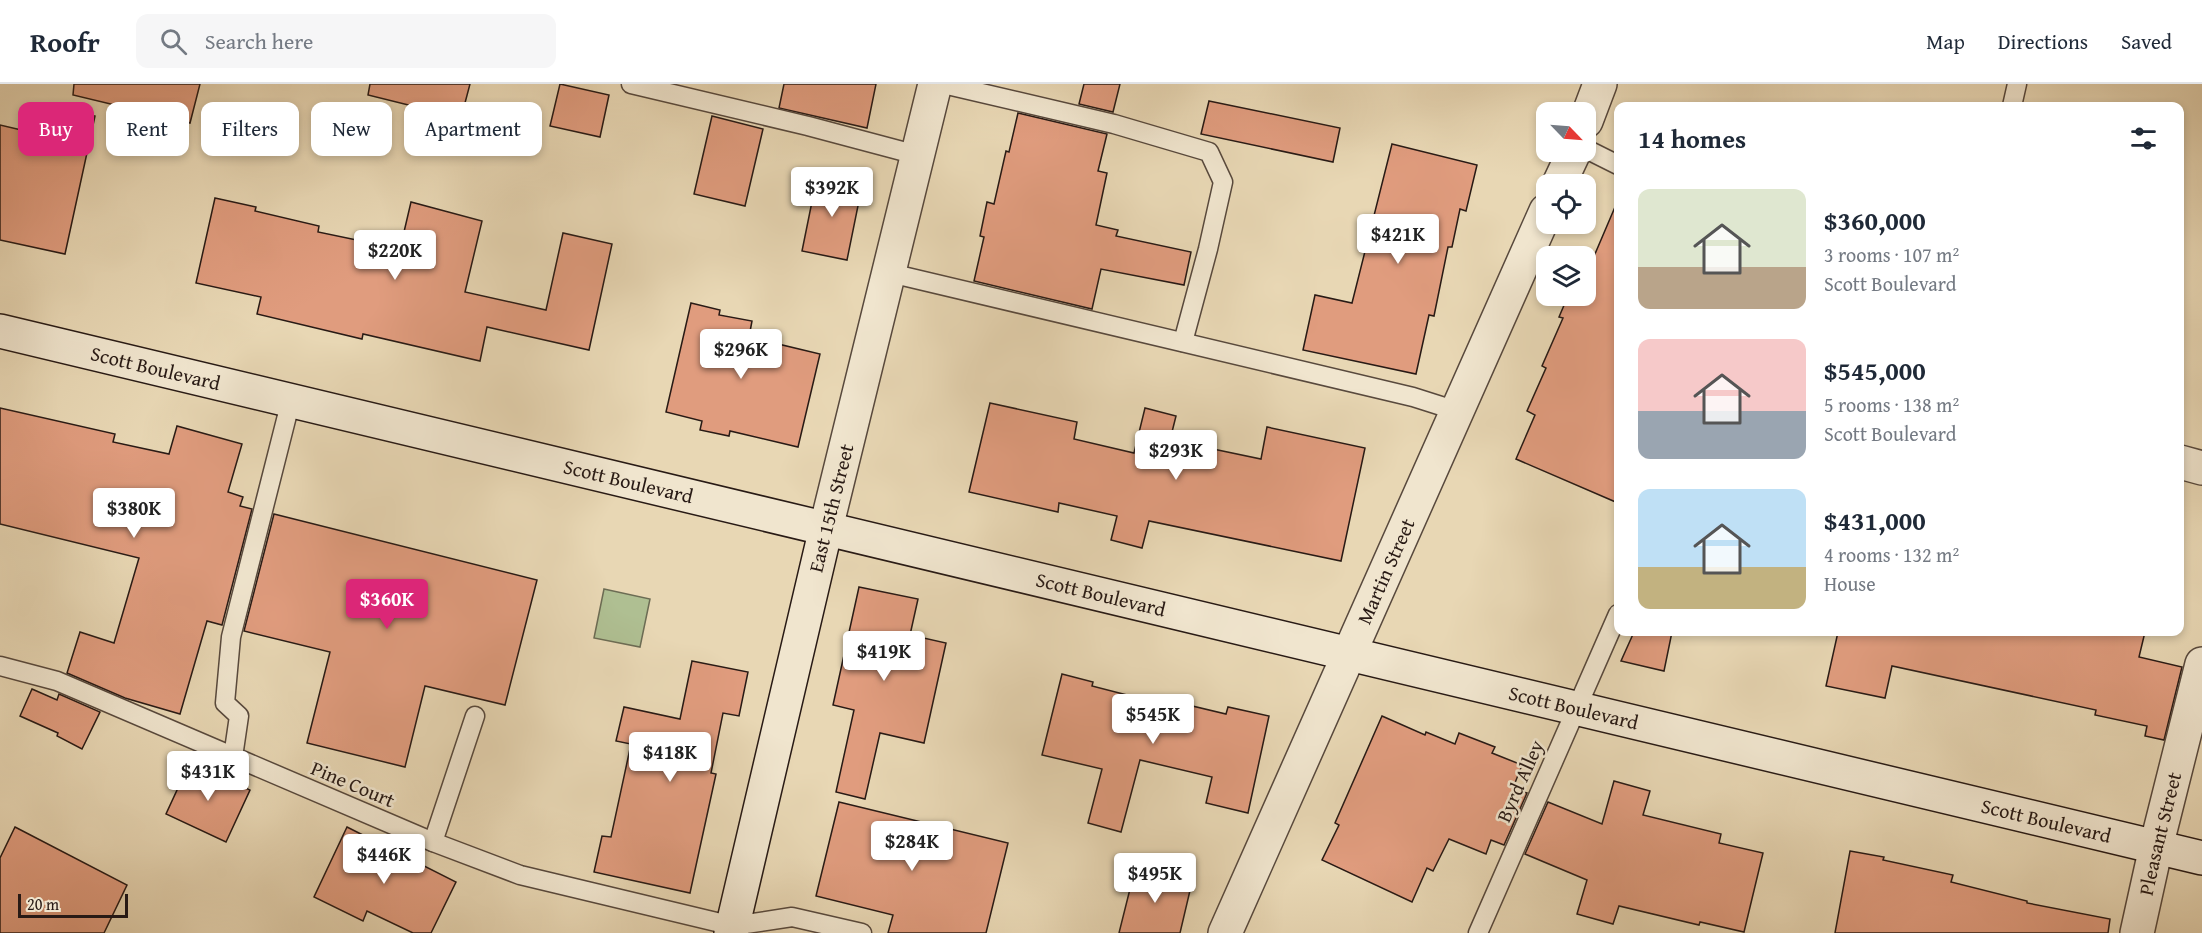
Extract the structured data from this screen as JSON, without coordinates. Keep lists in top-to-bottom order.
{
  "streets": {
    "main road": [
      "Scott Boulevard",
      "East 15th Street",
      "Martin Street",
      "Pleasant Street"
    ],
    "lane": ["Byrd Alley", "Pine Court"]
  },
  "crossings": [
    ["Scott Boulevard", "East 15th Street"],
    ["Scott Boulevard", "Martin Street"],
    ["Scott Boulevard", "Byrd Alley"],
    ["Scott Boulevard", "Pleasant Street"],
    ["East 15th Street", "Pine Court"]
  ],
  "scale_bar": "20 m",
  "north": "bottom right",
  "page": {
    "header": "Roofr",
    "search": "Search here",
    "nav": ["Map", "Directions", "Saved"],
    "chip": [
      "Buy",
      "Rent",
      "Filters",
      "New",
      "Apartment"
    ],
    "heading": "14 homes",
    "price": [
      "$392K",
      "$421K",
      "$220K",
      "$296K",
      "$293K",
      "$380K",
      "$360K",
      "$419K",
      "$545K",
      "$418K",
      "$431K",
      "$284K",
      "$446K",
      "$495K"
    ],
    "list": [
      {
        "name": "$360,000",
        "note": "3 rooms · 107 m² · Scott Boulevard"
      },
      {
        "name": "$545,000",
        "note": "5 rooms · 138 m² · Scott Boulevard"
      },
      {
        "name": "$431,000",
        "note": "4 rooms · 132 m² · House"
      }
    ],
    "scale": "20 m"
  }
}
